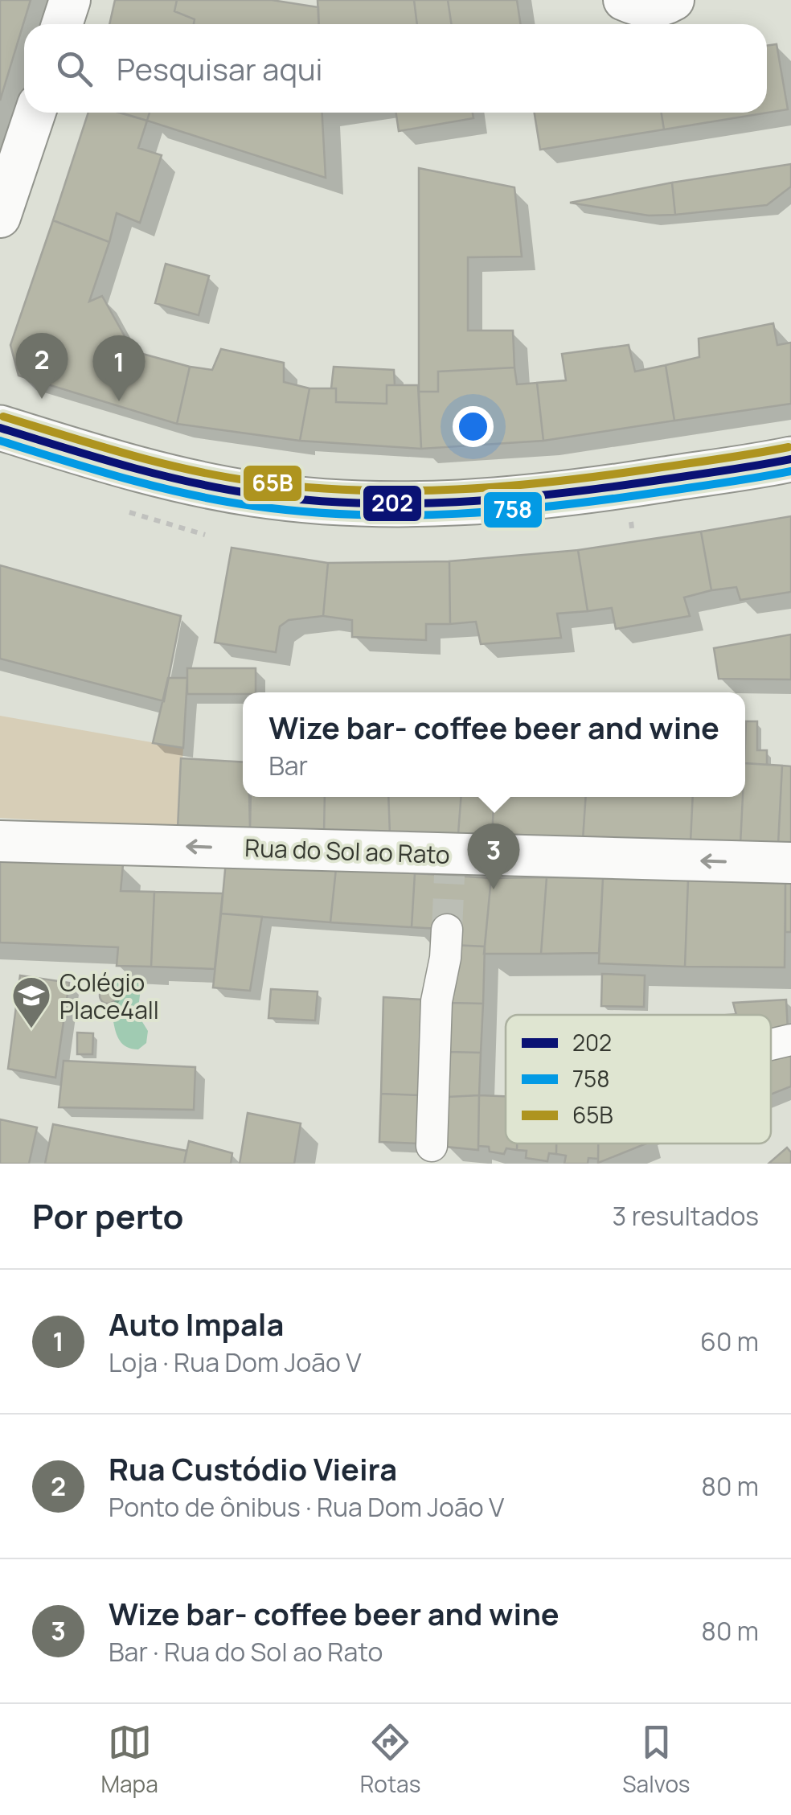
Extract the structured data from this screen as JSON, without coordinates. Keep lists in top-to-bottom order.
{
  "streets": {
    "street": ["Rua do Sol ao Rato"]
  },
  "one_way": ["Rua do Sol ao Rato"],
  "places": {
    "school or university": ["Colégio Place4all"]
  },
  "lines": ["transit line 65B", "transit line 202", "transit line 758"],
  "legend": ["202", "758", "65B"],
  "page": {
    "search": "Pesquisar aqui",
    "pins": ["2", "1", "3"],
    "popup": ["Wize bar- coffee beer and wine", "Bar"],
    "heading": ["Por perto", "3 resultados"],
    "list": [
      {
        "mark": "1",
        "name": "Auto Impala",
        "note": "Loja · Rua Dom João V",
        "value": "60 m"
      },
      {
        "mark": "2",
        "name": "Rua Custódio Vieira",
        "note": "Ponto de ônibus · Rua Dom João V",
        "value": "80 m"
      },
      {
        "mark": "3",
        "name": "Wize bar- coffee beer and wine",
        "note": "Bar · Rua do Sol ao Rato",
        "value": "80 m"
      }
    ],
    "nav": ["Mapa", "Rotas", "Salvos"]
  }
}
